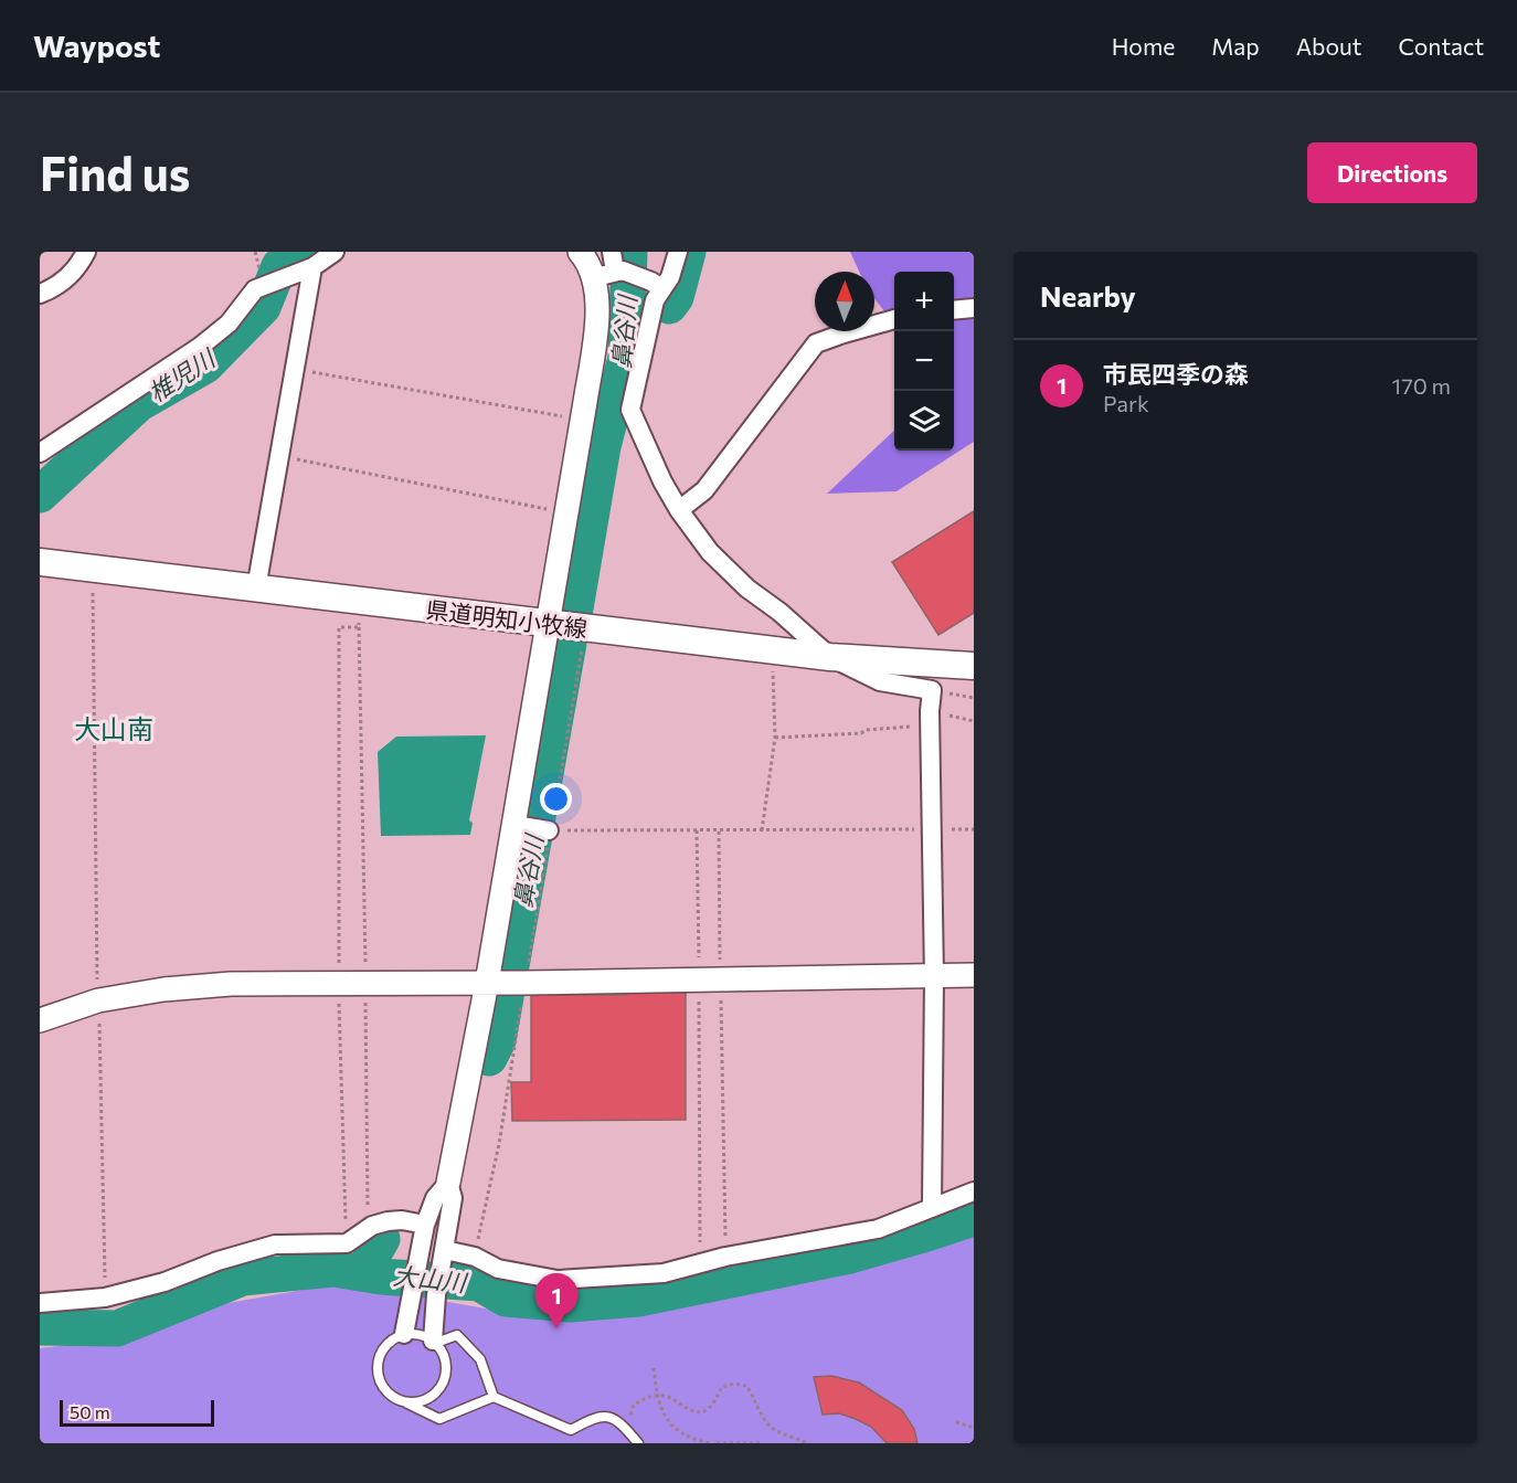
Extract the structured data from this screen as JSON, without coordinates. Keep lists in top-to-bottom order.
{
  "streets": {
    "main road": ["県道明知小牧線"]
  },
  "districts": ["大山南"],
  "water": ["鼻谷川", "椎児川", "大山川"],
  "scale_bar": "50 m",
  "north": "top",
  "page": {
    "header": "Waypost",
    "nav": [
      "Home",
      "Map",
      "About",
      "Contact"
    ],
    "buttons": "Directions",
    "title": "Find us",
    "heading": "Nearby",
    "map_buttons": ["+", "−"],
    "list": [
      {
        "mark": "1",
        "name": "市民四季の森",
        "note": "Park",
        "value": "170 m"
      }
    ],
    "pins": "1",
    "scale": "50 m"
  }
}
